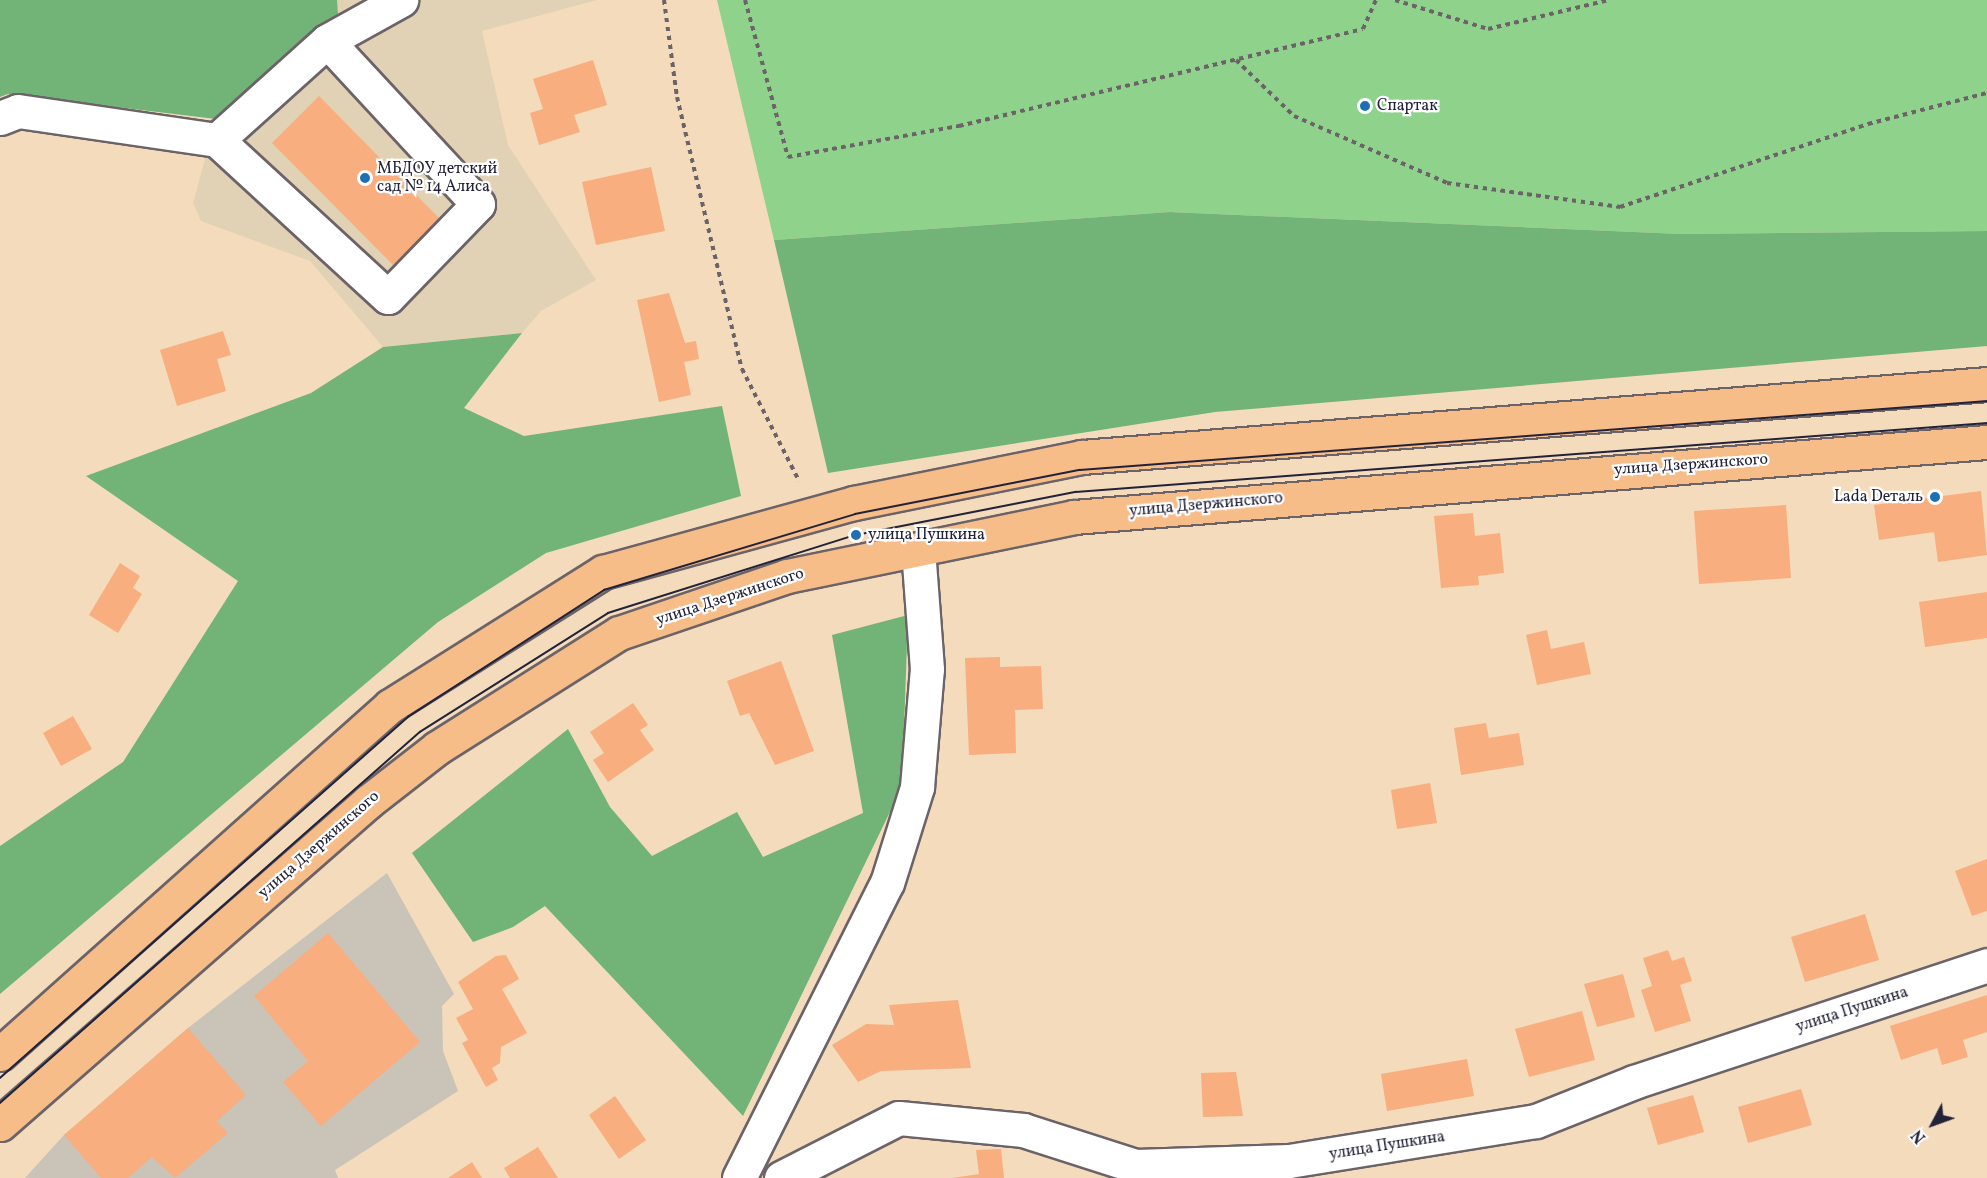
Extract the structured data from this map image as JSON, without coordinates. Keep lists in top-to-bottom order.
{
  "streets": {
    "main road": ["улица Дзержинского"],
    "street": ["улица Пушкина"]
  },
  "places": [
    "Спартак",
    "МБДОУ детский сад № 14 Алиса",
    "Lada Dеталь",
    "улица Пушкина"
  ],
  "north": "bottom left"
}
